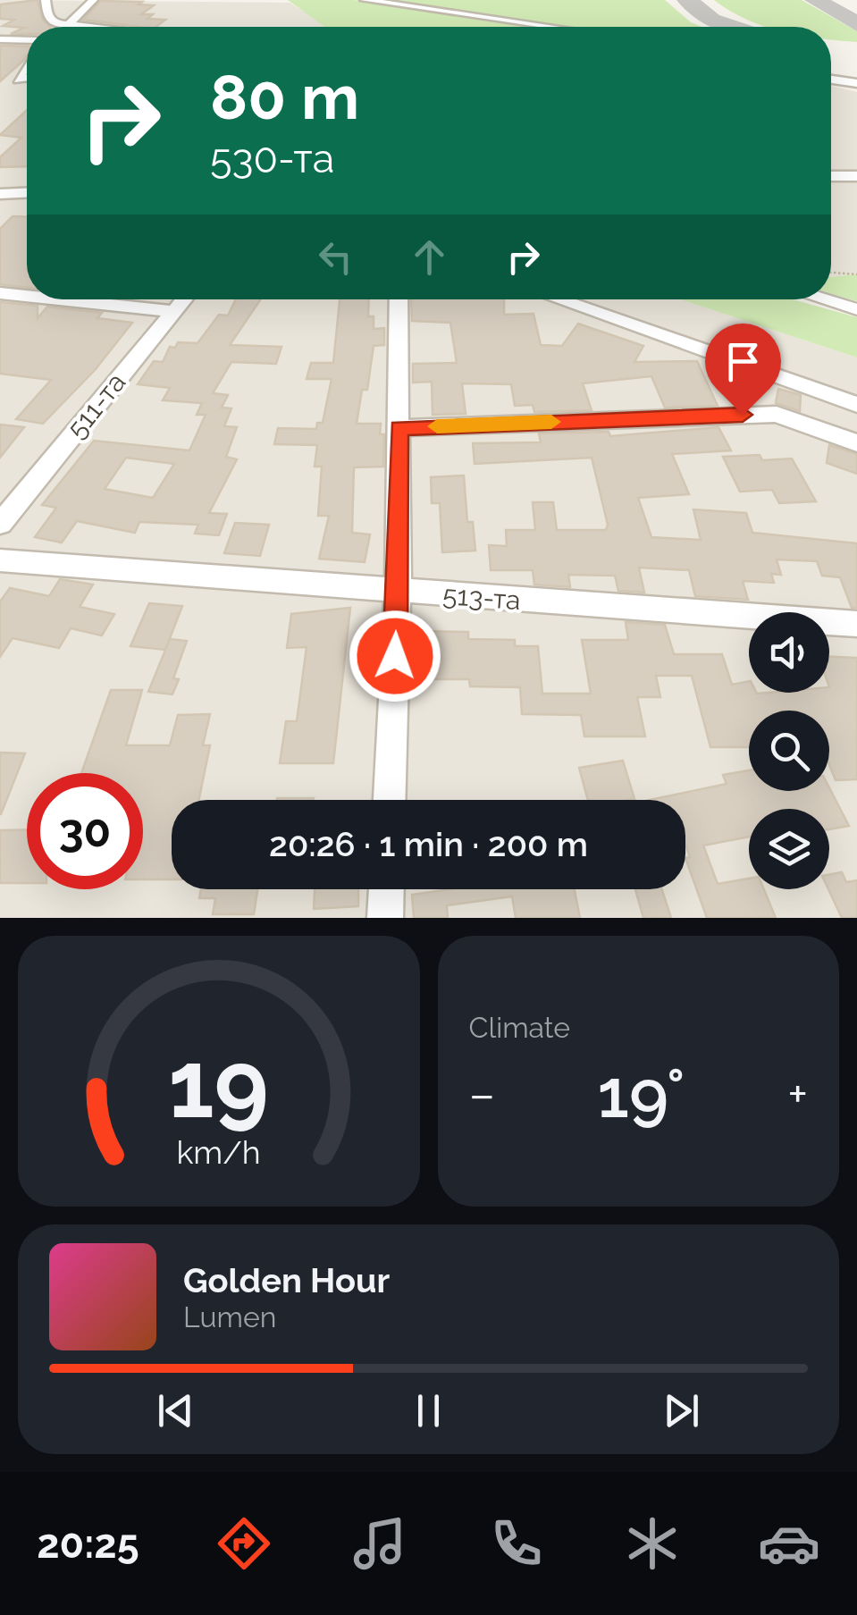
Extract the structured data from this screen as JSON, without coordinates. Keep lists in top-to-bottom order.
{
  "streets": {
    "street": ["511-та", "513-та"]
  },
  "page": {
    "turn": ["80 m", "530-та"],
    "limit": "30",
    "trip": "20:26 · 1 min · 200 m",
    "tile": "Climate",
    "heat": ["−", "19°", "+"],
    "song": ["Golden Hour", "Lumen"],
    "tabs": "20:25",
    "gauge": ["19", "km/h"]
  }
}
